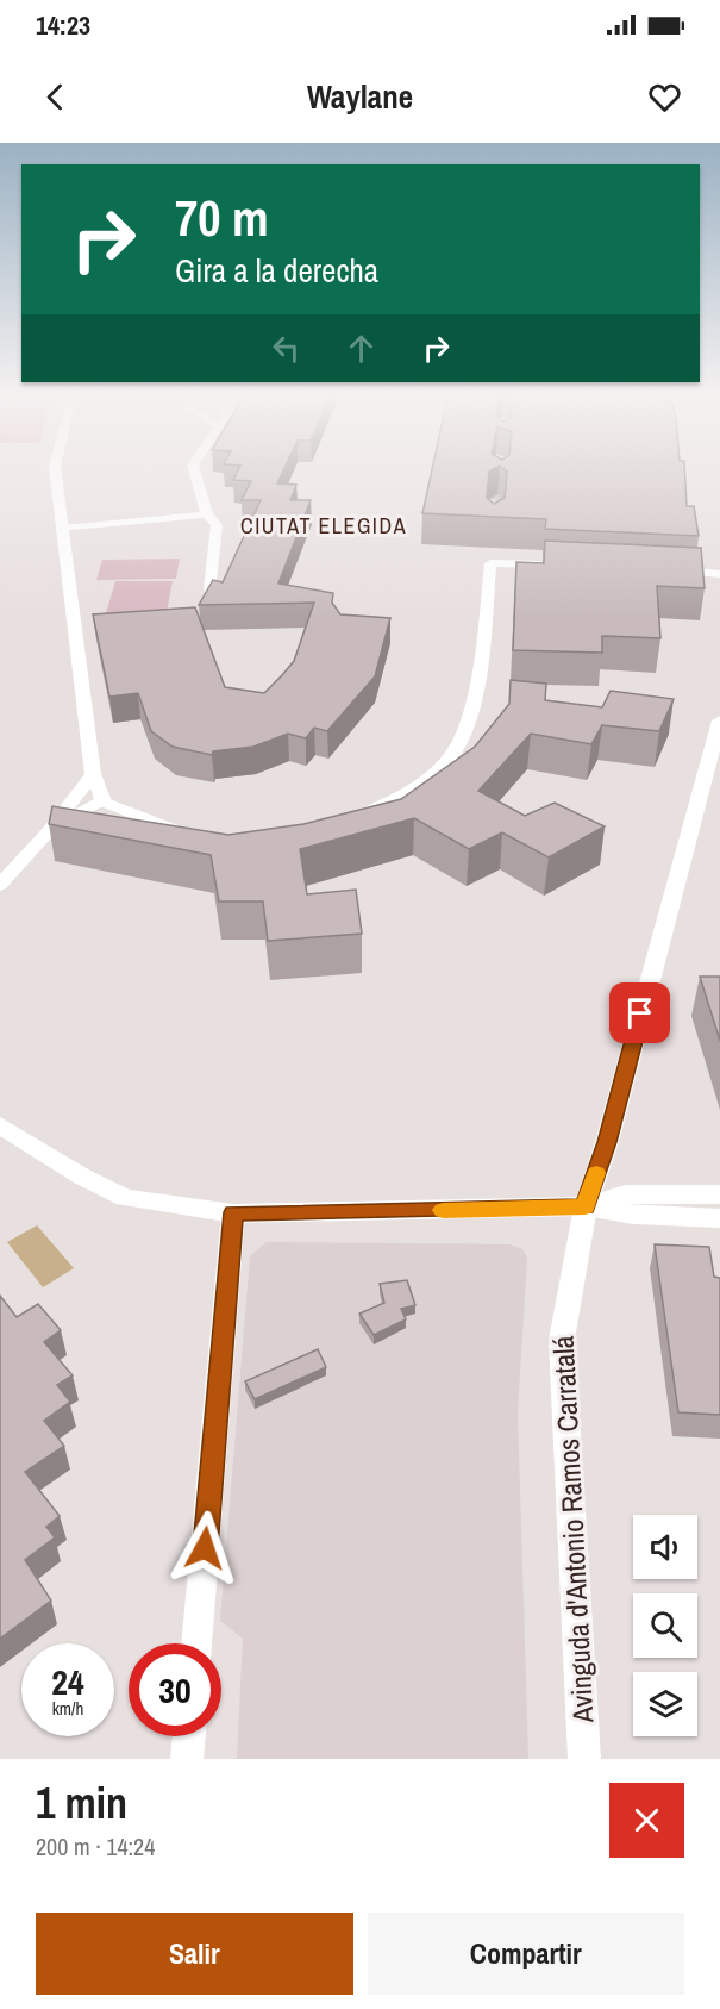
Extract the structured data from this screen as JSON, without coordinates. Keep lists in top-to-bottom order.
{
  "streets": {
    "street": ["Avinguda d'Antonio Ramos Carratalá"]
  },
  "districts": ["CIUTAT ELEGIDA"],
  "page": {
    "status": "14:23",
    "header": "Waylane",
    "turn": ["70 m", "Gira a la derecha"],
    "speed": "24 km/h",
    "limit": "30",
    "heading": ["1 min", "200 m · 14:24"],
    "buttons": ["Salir", "Compartir"]
  }
}
